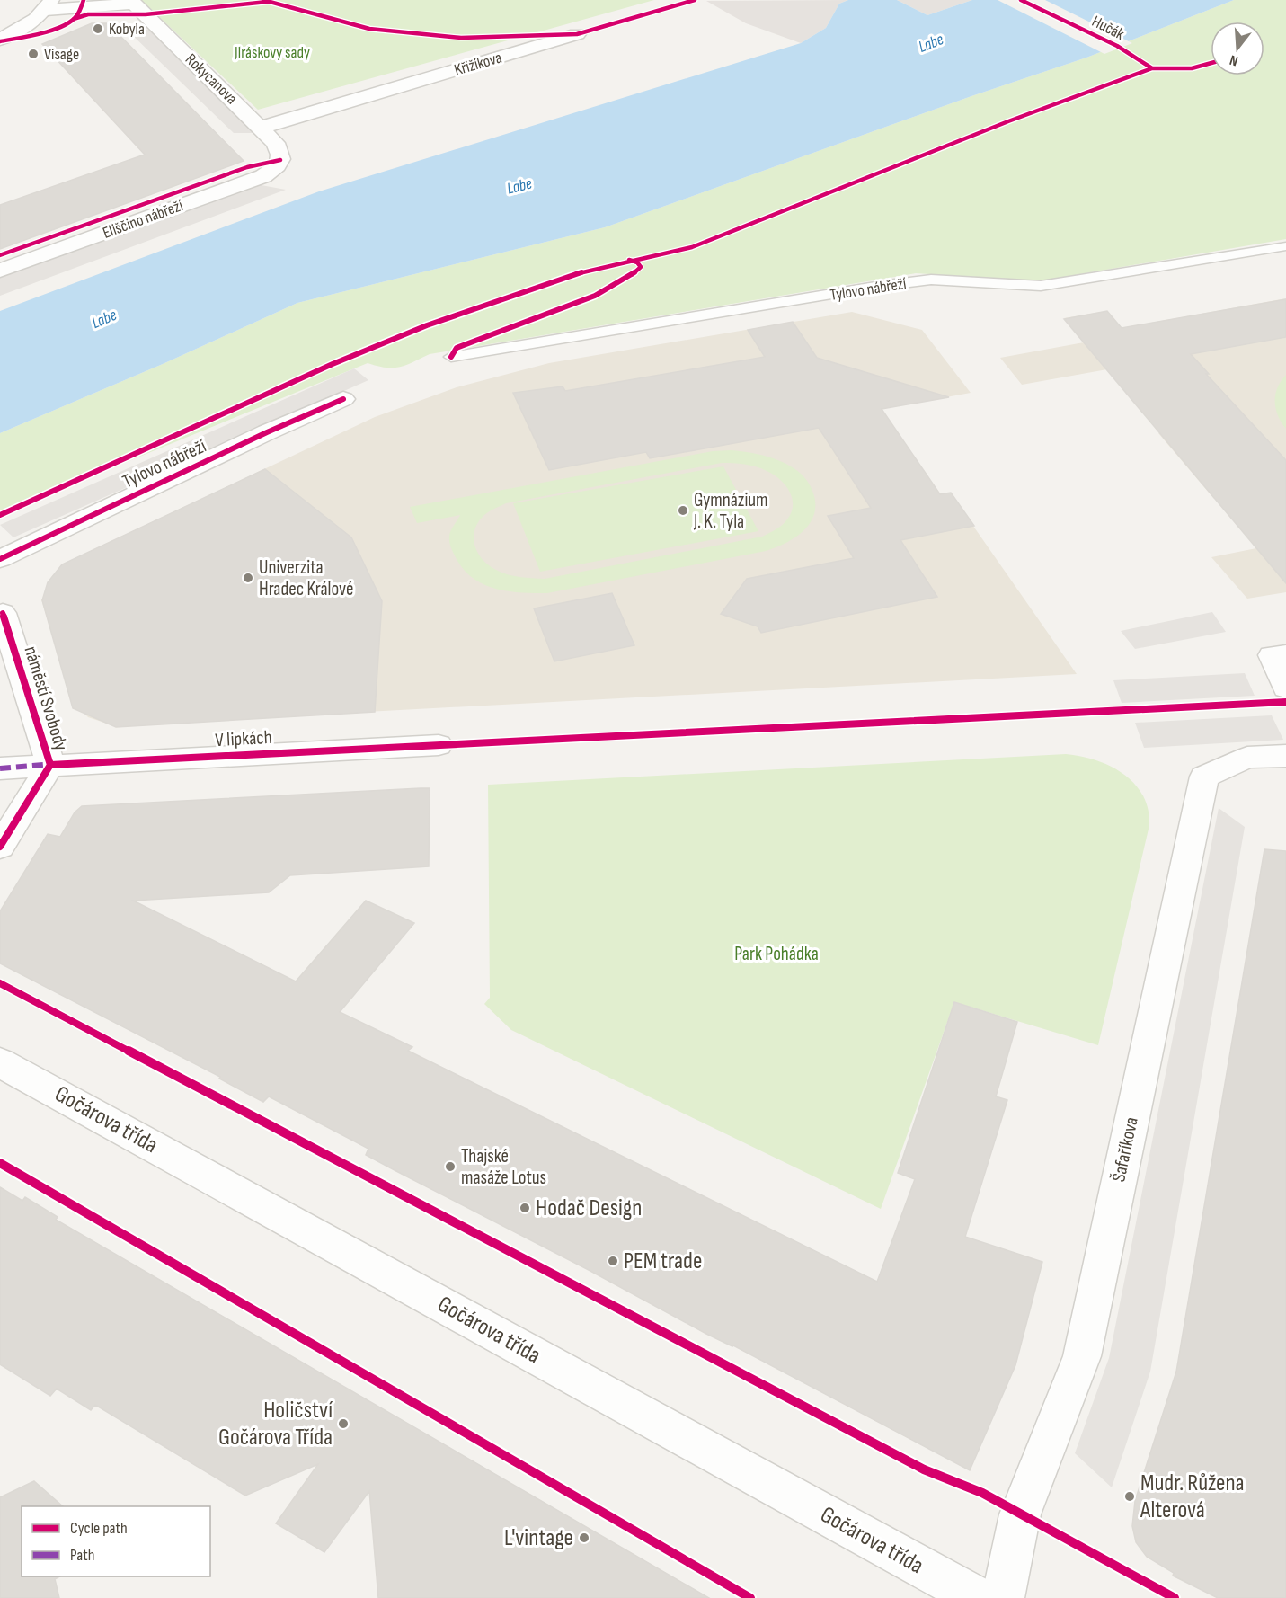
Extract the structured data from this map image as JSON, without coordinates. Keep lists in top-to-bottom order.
{
  "streets": {
    "street": [
      "Křižíkova",
      "Rokycanova",
      "Eliščino nábřeží",
      "Tylovo nábřeží",
      "náměstí Svobody",
      "V lipkách",
      "Gočárova třída",
      "Šafaříkova"
    ],
    "cycle path": ["Hučák"]
  },
  "crossings": [
    ["Křižíkova", "Rokycanova"],
    ["Rokycanova", "Eliščino nábřeží"],
    ["náměstí Svobody", "V lipkách"]
  ],
  "water": ["Labe"],
  "parks": ["Jiráskovy sady", "Park Pohádka"],
  "places": [
    "Kobyla",
    "Visage",
    "Gymnázium J. K. Tyla",
    "Univerzita Hradec Králové",
    "Thajské masáže Lotus",
    "Hodač Design",
    "PEM trade",
    "Holičství Gočárova Třída",
    "Mudr. Růžena Alterová",
    "L'vintage"
  ],
  "legend": ["Cycle path", "Path"],
  "north": "bottom"
}
